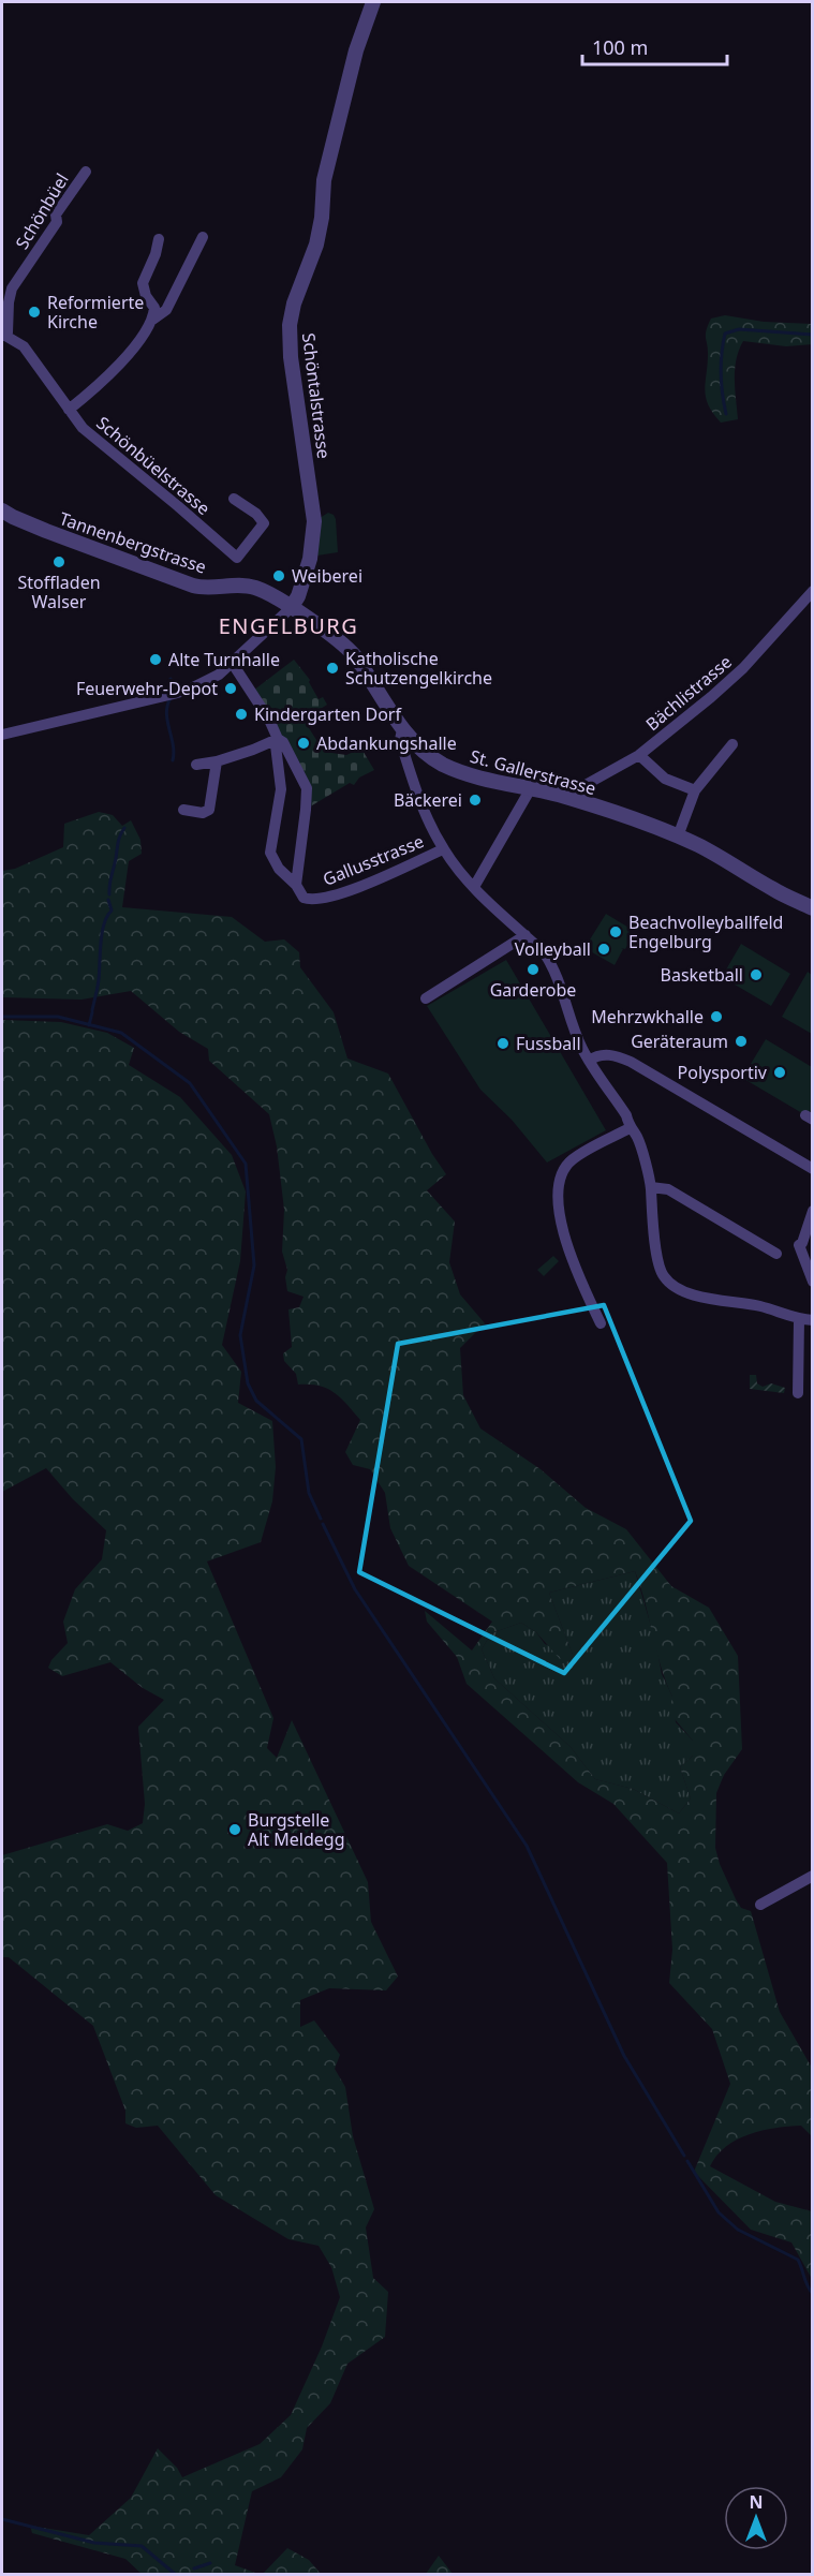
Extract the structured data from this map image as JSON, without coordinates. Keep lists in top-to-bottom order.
{
  "streets": {
    "street": [
      "Schönbüel",
      "Schöntalstrasse",
      "Schönbüelstrasse",
      "Tannenbergstrasse",
      "Bächlistrasse",
      "St. Gallerstrasse",
      "Gallusstrasse"
    ]
  },
  "crossings": [
    ["Schönbüel", "Schönbüelstrasse"],
    ["Schöntalstrasse", "Tannenbergstrasse"],
    ["Schöntalstrasse", "St. Gallerstrasse"],
    ["Tannenbergstrasse", "St. Gallerstrasse"],
    ["Bächlistrasse", "St. Gallerstrasse"]
  ],
  "districts": ["ENGELBURG"],
  "places": [
    "Reformierte Kirche",
    "Stoffladen Walser",
    "Weiberei",
    "Alte Turnhalle",
    "Katholische Schutzengelkirche",
    "Feuerwehr-Depot",
    "Kindergarten Dorf",
    "Abdankungshalle",
    "Bäckerei",
    "Beachvolleyballfeld Engelburg",
    "Volleyball",
    "Garderobe",
    "Basketball",
    "Mehrzwkhalle",
    "Geräteraum",
    "Fussball",
    "Polysportiv",
    "Burgstelle Alt Meldegg"
  ],
  "scale_bar": "100 m",
  "north": "top"
}
